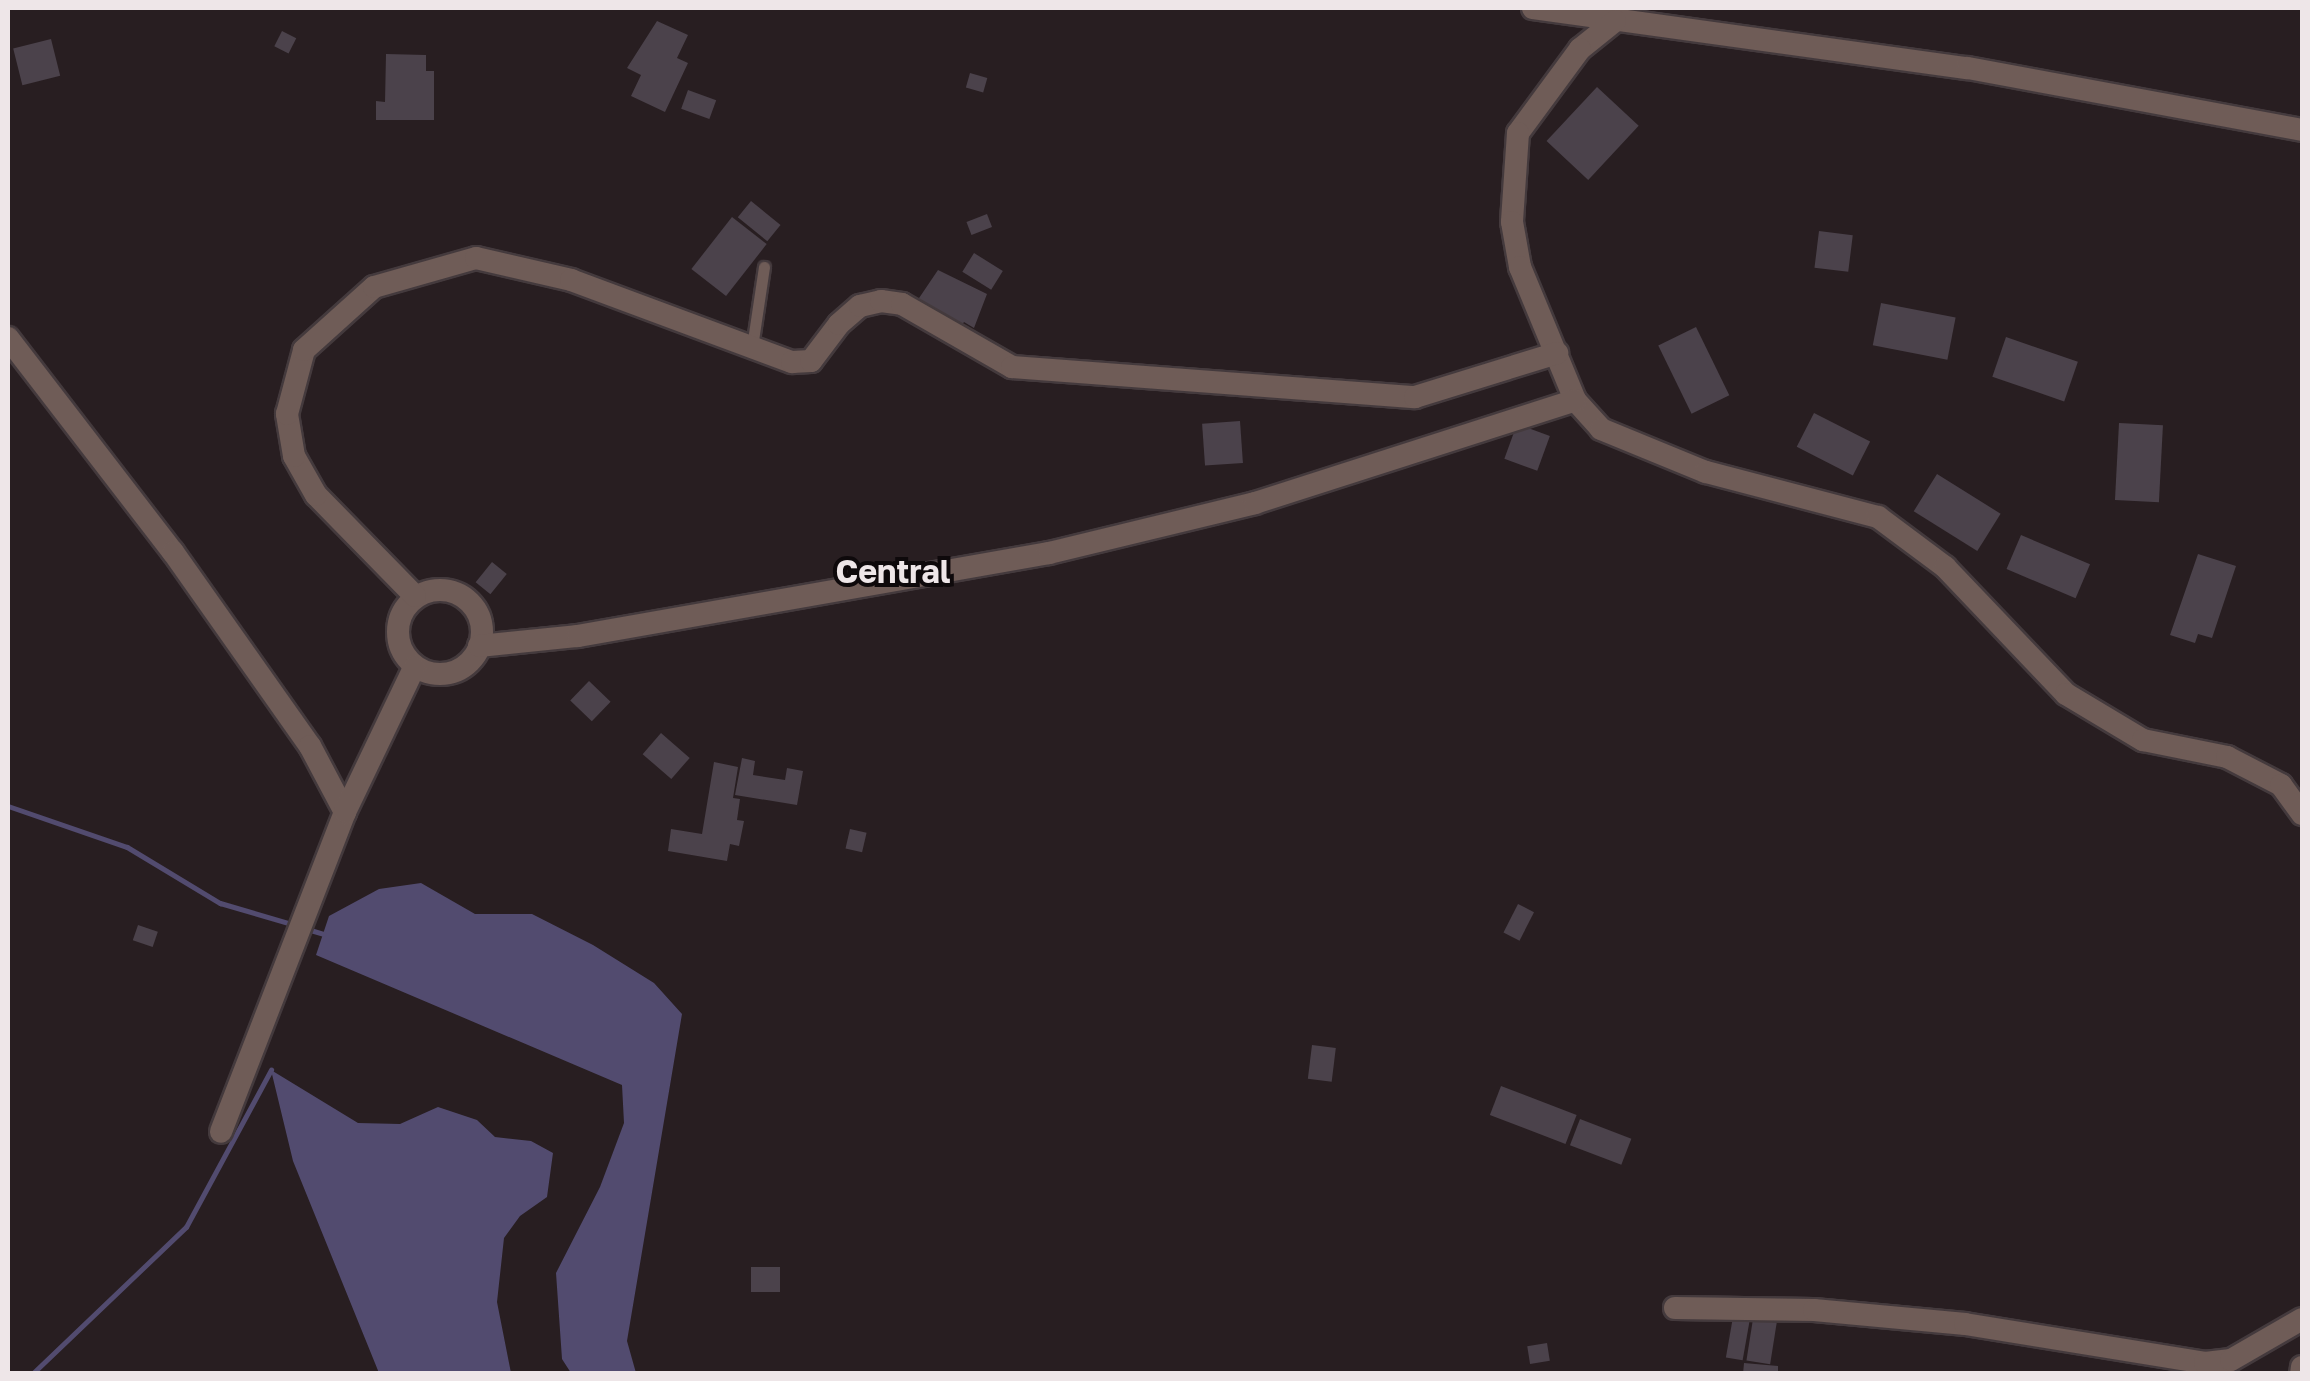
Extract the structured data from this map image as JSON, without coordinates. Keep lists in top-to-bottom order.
{
  "districts": ["Central"]
}
